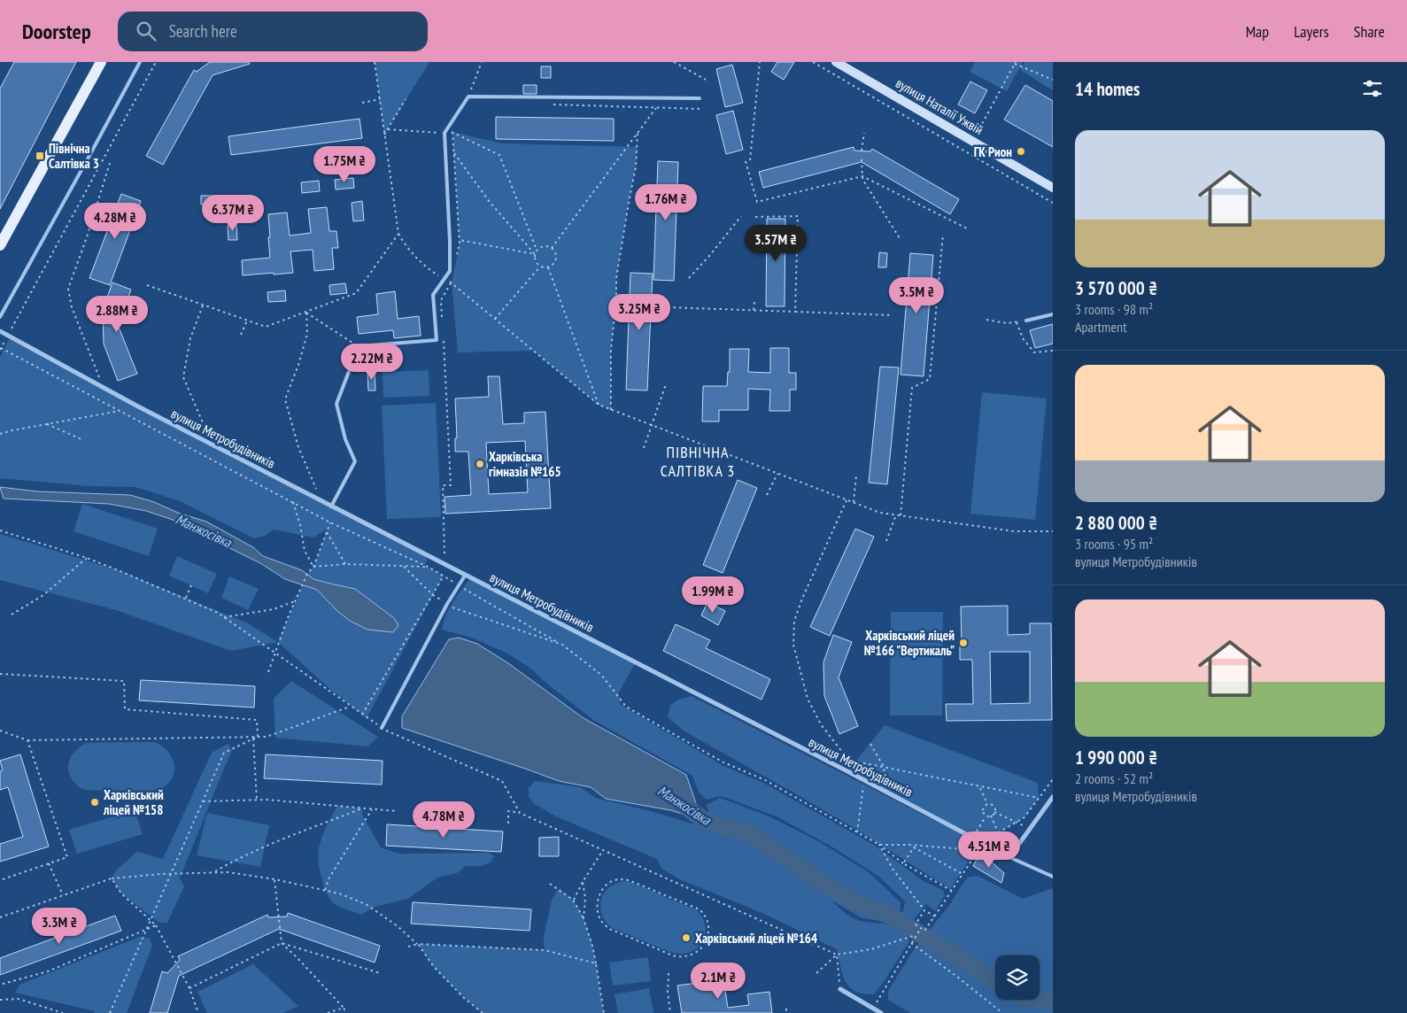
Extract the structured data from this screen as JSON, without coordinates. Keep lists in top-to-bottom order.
{
  "streets": {
    "main road": ["вулиця Наталії Ужвій"],
    "street": ["вулиця Метробудівників"]
  },
  "districts": ["ПІВНІЧНА САЛТІВКА 3"],
  "water": ["Манжосівка"],
  "places": {
    "other": [
      "ГК Рион",
      "Харківська гімназія №165",
      "Харківський ліцей №166 \"Вертикаль\"",
      "Харківський ліцей №158",
      "Харківський ліцей №164"
    ],
    "transit": ["Північна Салтівка 3"]
  },
  "page": {
    "header": "Doorstep",
    "search": "Search here",
    "nav": ["Map", "Layers", "Share"],
    "heading": "14 homes",
    "list": [
      {
        "name": "3 570 000 ₴",
        "note": "3 rooms · 98 m² · Apartment"
      },
      {
        "name": "2 880 000 ₴",
        "note": "3 rooms · 95 m² · вулиця Метробудівників"
      },
      {
        "name": "1 990 000 ₴",
        "note": "2 rooms · 52 m² · вулиця Метробудівників"
      }
    ],
    "price": [
      "1.75M ₴",
      "1.76M ₴",
      "6.37M ₴",
      "4.28M ₴",
      "3.57M ₴",
      "3.5M ₴",
      "3.25M ₴",
      "2.88M ₴",
      "2.22M ₴",
      "1.99M ₴",
      "4.78M ₴",
      "4.51M ₴",
      "3.3M ₴",
      "2.1M ₴"
    ]
  }
}
